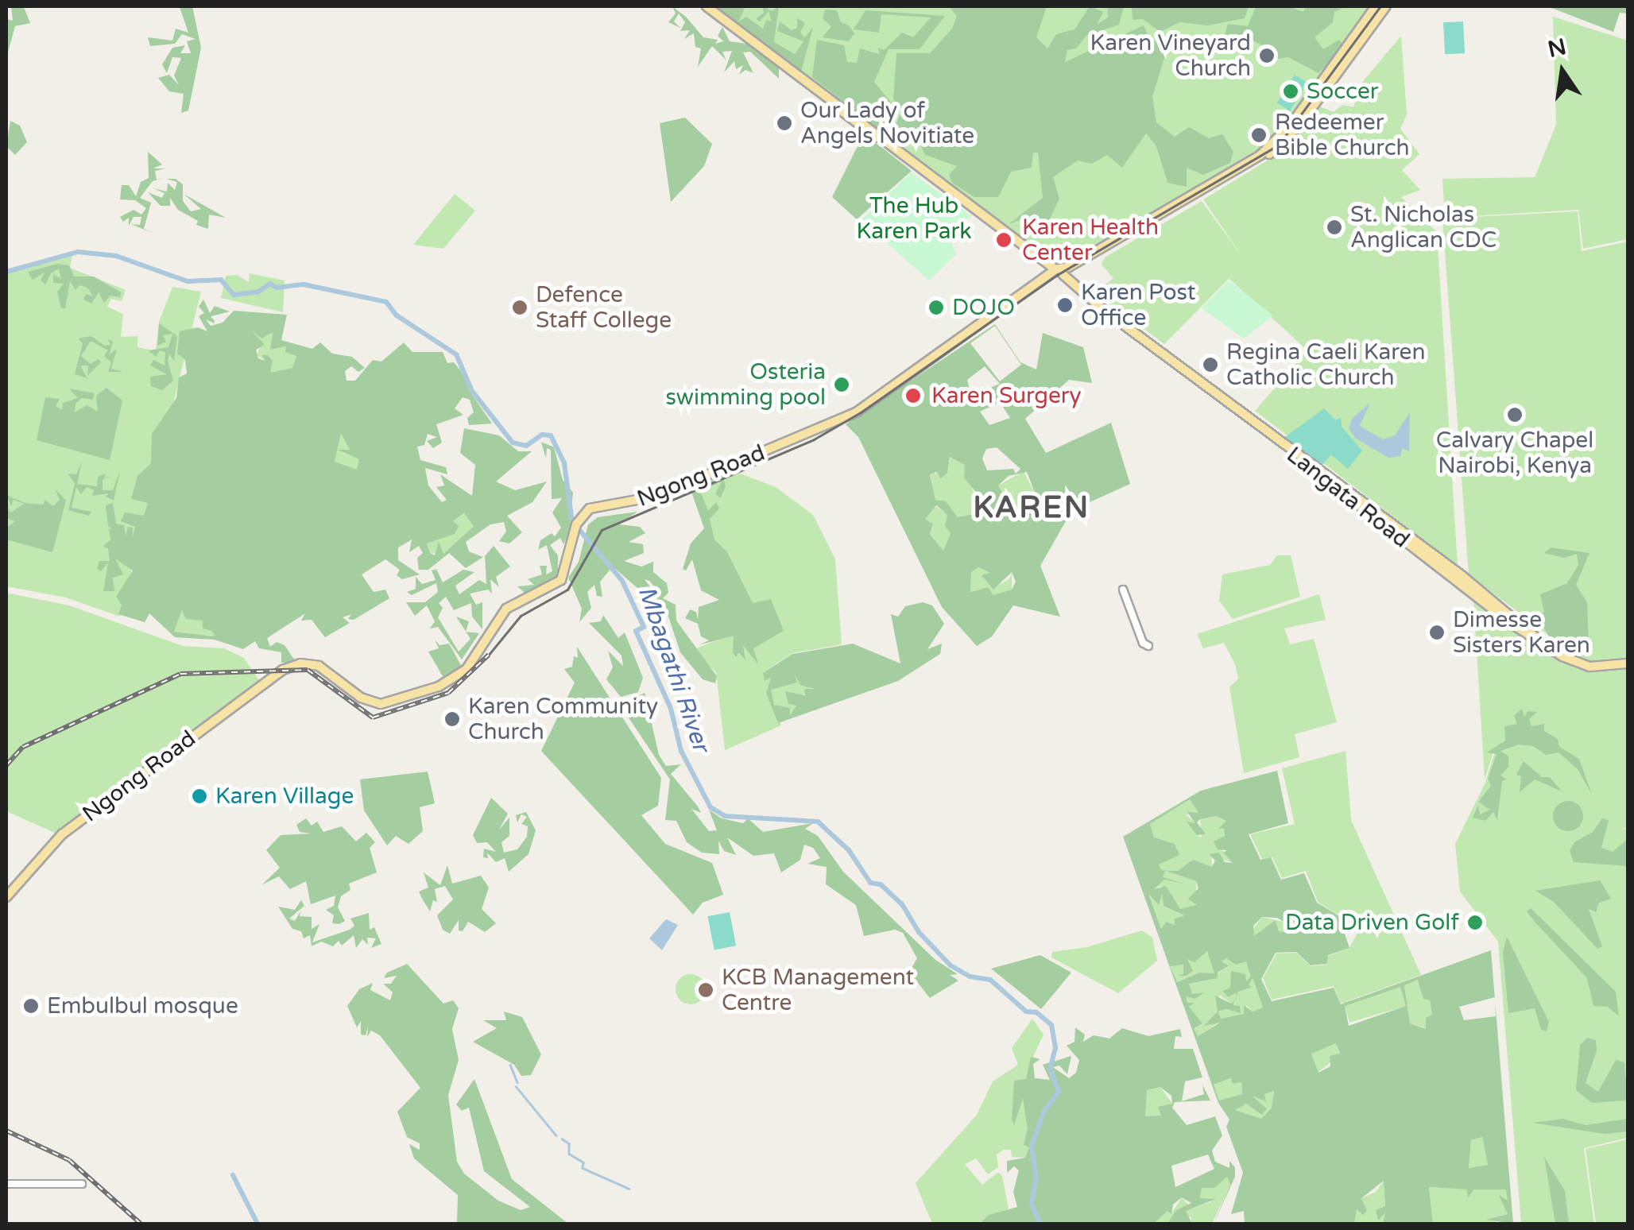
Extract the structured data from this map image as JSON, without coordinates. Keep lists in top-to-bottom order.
{
  "streets": {
    "main road": ["Ngong Road", "Langata Road"]
  },
  "crossings": [
    ["Ngong Road", "Langata Road"]
  ],
  "districts": ["KAREN"],
  "water": ["Mbagathi River"],
  "parks": ["The Hub Karen Park"],
  "places": [
    "Karen Vineyard Church",
    "Soccer",
    "Our Lady of Angels Novitiate",
    "Redeemer Bible Church",
    "St. Nicholas Anglican CDC",
    "Karen Health Center",
    "Karen Post Office",
    "Defence Staff College",
    "DOJO",
    "Regina Caeli Karen Catholic Church",
    "Osteria swimming pool",
    "Karen Surgery",
    "Calvary Chapel Nairobi, Kenya",
    "Dimesse Sisters Karen",
    "Karen Community Church",
    "Karen Village",
    "Data Driven Golf",
    "KCB Management Centre",
    "Embulbul mosque"
  ],
  "north": "top"
}
